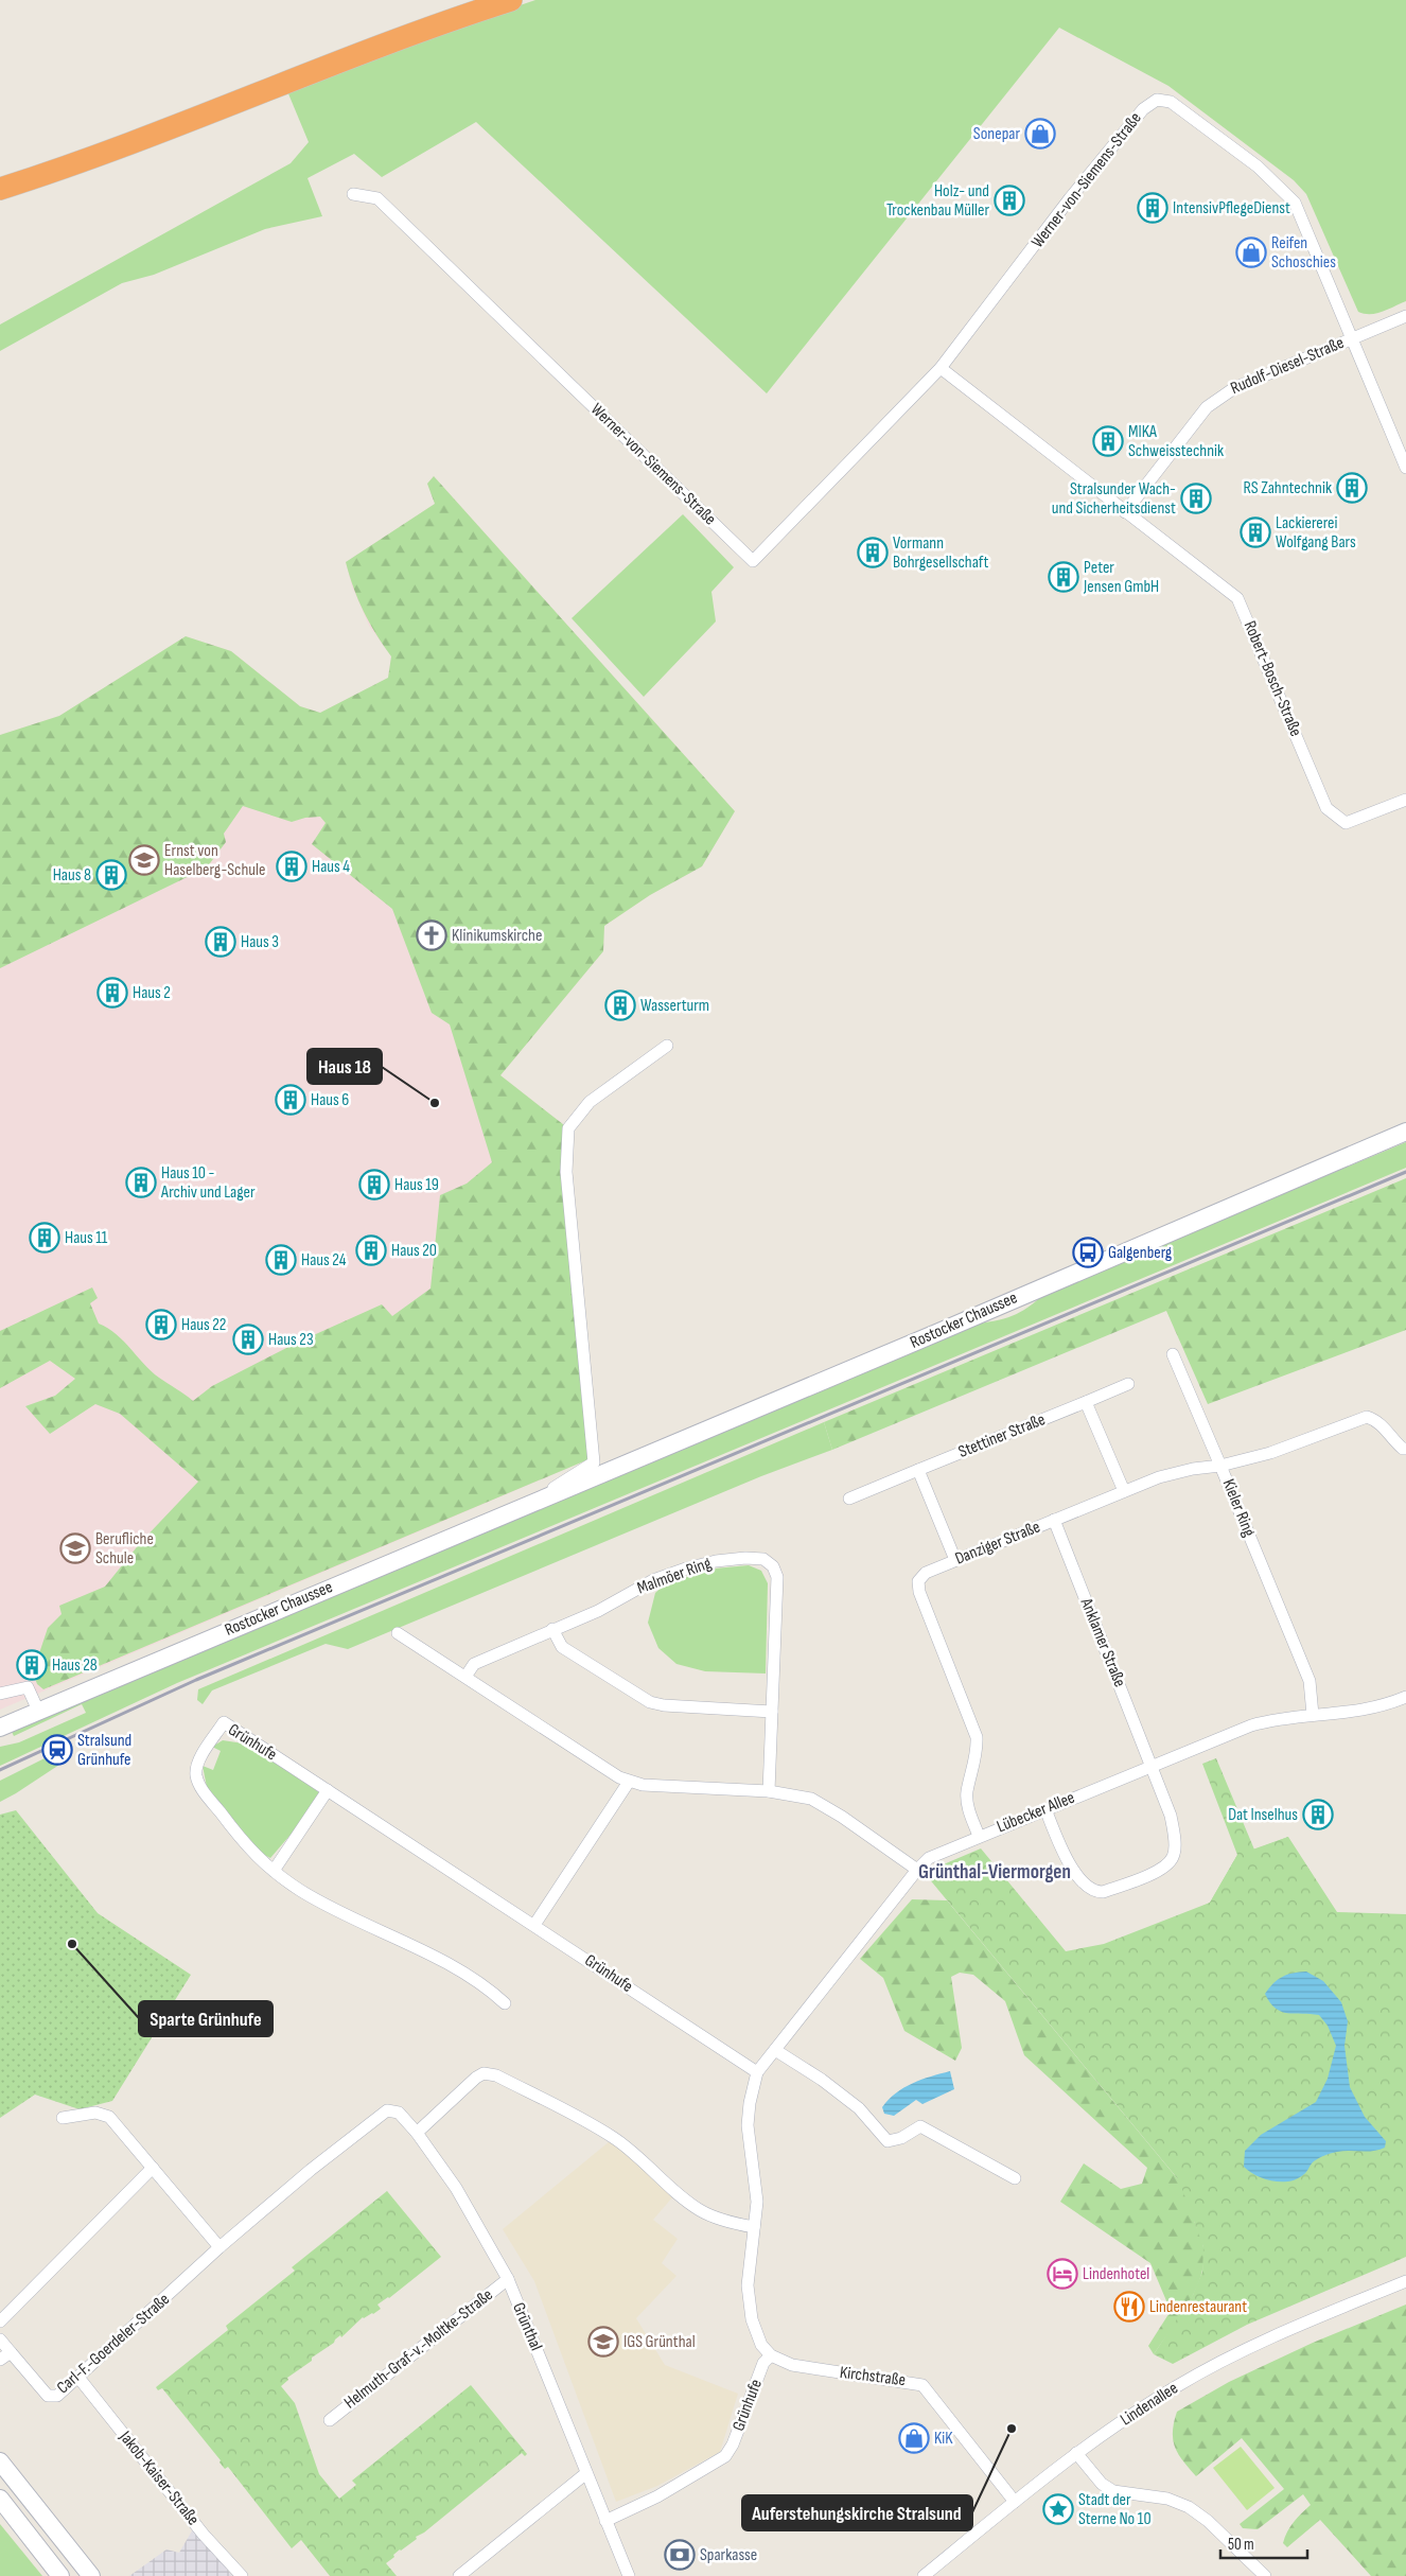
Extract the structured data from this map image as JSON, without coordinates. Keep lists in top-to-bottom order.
{
  "streets": {
    "main road": ["Rostocker Chaussee"],
    "street": [
      "Werner-von-Siemens-Straße",
      "Rudolf-Diesel-Straße",
      "Robert-Bosch-Straße",
      "Stettiner Straße",
      "Kieler Ring",
      "Danziger Straße",
      "Malmöer Ring",
      "Anklamer Straße",
      "Grünhufe",
      "Lübecker Allee",
      "Grünthal",
      "Carl-F.-Goerdeler-Straße",
      "Helmuth-Graf-v.-Moltke-Straße",
      "Kirchstraße",
      "Lindenallee",
      "Jakob-Kaiser-Straße"
    ]
  },
  "crossings": [
    ["Werner-von-Siemens-Straße", "Rudolf-Diesel-Straße"],
    ["Rudolf-Diesel-Straße", "Robert-Bosch-Straße"],
    ["Kieler Ring", "Danziger Straße"],
    ["Kieler Ring", "Lübecker Allee"],
    ["Danziger Straße", "Anklamer Straße"],
    ["Danziger Straße", "Lübecker Allee"],
    ["Anklamer Straße", "Lübecker Allee"],
    ["Grünhufe", "Lübecker Allee"],
    ["Grünhufe", "Grünthal"],
    ["Grünhufe", "Kirchstraße"],
    ["Grünthal", "Carl-F.-Goerdeler-Straße"],
    ["Grünthal", "Helmuth-Graf-v.-Moltke-Straße"],
    ["Carl-F.-Goerdeler-Straße", "Jakob-Kaiser-Straße"],
    ["Kirchstraße", "Lindenallee"]
  ],
  "districts": ["Grünthal-Viermorgen"],
  "places": {
    "shop": ["Sonepar", "Reifen Schoschies", "KiK"],
    "building": [
      "Holz- und Trockenbau Müller",
      "IntensivPflegeDienst",
      "MIKA Schweisstechnik",
      "RS Zahntechnik",
      "Stralsunder Wach- und Sicherheitsdienst",
      "Lackiererei Wolfgang Bars",
      "Vormann Bohrgesellschaft",
      "Peter Jensen GmbH",
      "Haus 4",
      "Haus 8",
      "Haus 3",
      "Haus 2",
      "Wasserturm",
      "Haus 6",
      "Haus 10 - Archiv und Lager",
      "Haus 19",
      "Haus 11",
      "Haus 20",
      "Haus 24",
      "Haus 22",
      "Haus 23",
      "Haus 28",
      "Dat Inselhus"
    ],
    "school or university": ["Ernst von Haselberg-Schule", "Berufliche Schule", "IGS Grünthal"],
    "church": ["Klinikumskirche"],
    "other": ["Haus 18", "Sparte Grünhufe", "Auferstehungskirche Stralsund"],
    "bus stop": ["Galgenberg"],
    "station": ["Stralsund Grünhufe"],
    "hotel": ["Lindenhotel"],
    "restaurant": ["Lindenrestaurant"],
    "place": ["Stadt der Sterne No 10"],
    "bank": ["Sparkasse"]
  },
  "scale_bar": "50 m"
}
